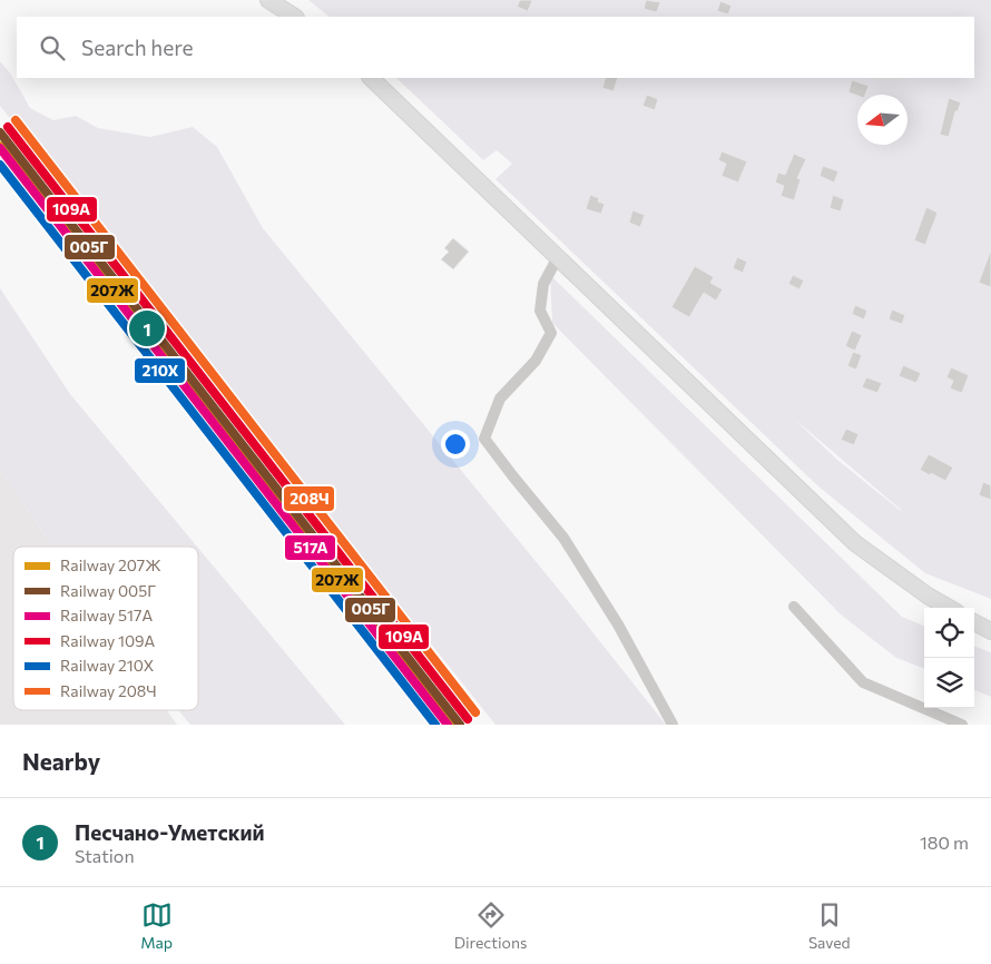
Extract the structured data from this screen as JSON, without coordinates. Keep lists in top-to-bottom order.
{
  "lines": [
    "rail line 208Ч",
    "rail line 109А",
    "rail line 005Г",
    "rail line 207Ж",
    "rail line 517А",
    "rail line 210Х"
  ],
  "legend": [
    "Railway 207Ж",
    "Railway 005Г",
    "Railway 517А",
    "Railway 109А",
    "Railway 210Х",
    "Railway 208Ч"
  ],
  "north": "left",
  "page": {
    "search": "Search here",
    "pins": "1",
    "heading": "Nearby",
    "list": [
      {
        "mark": "1",
        "name": "Песчано-Уметский",
        "note": "Station",
        "value": "180 m"
      }
    ],
    "nav": ["Map", "Directions", "Saved"]
  }
}
